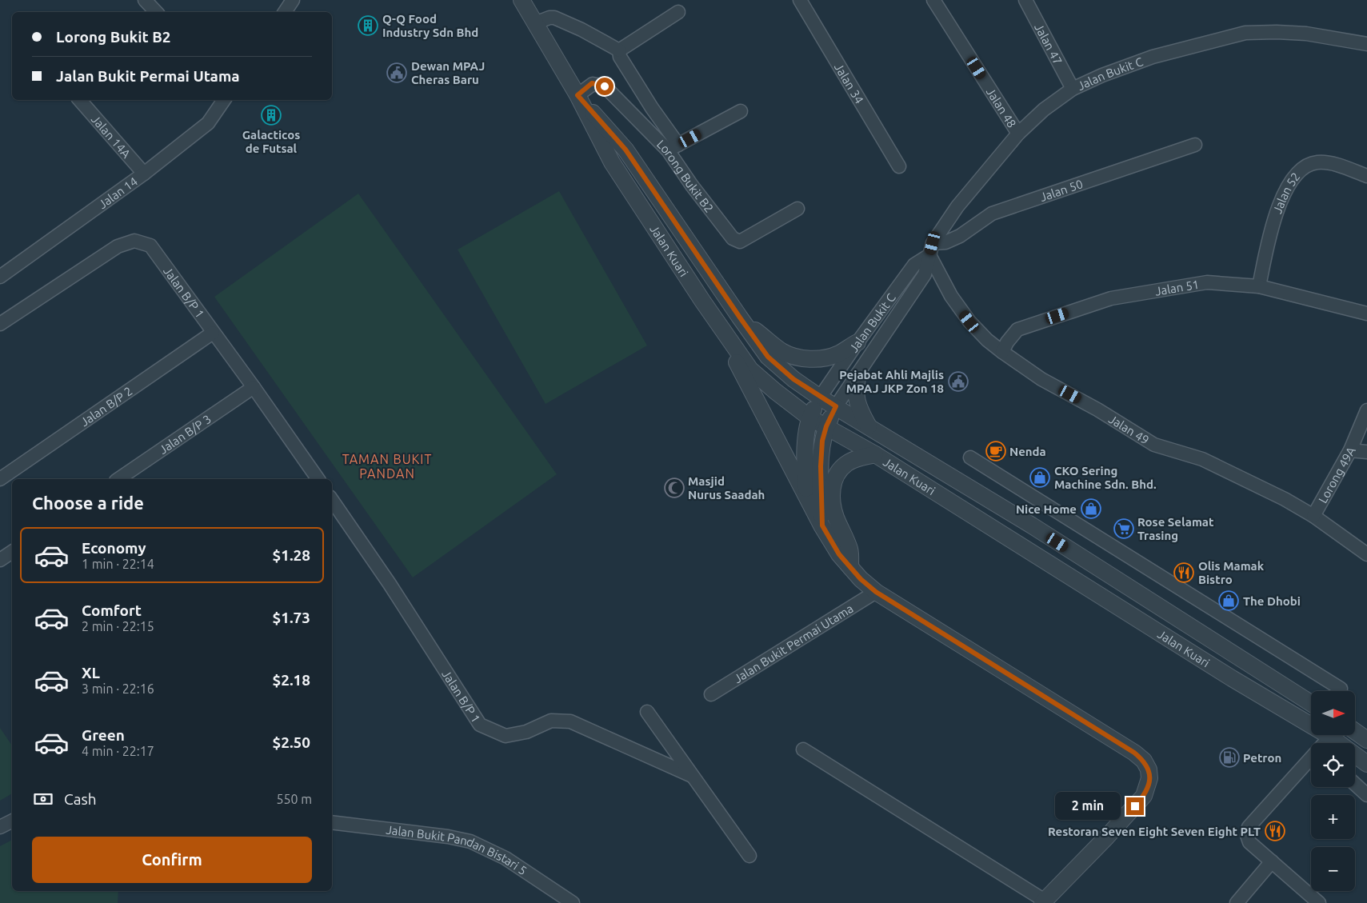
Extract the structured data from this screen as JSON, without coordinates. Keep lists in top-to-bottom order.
{
  "streets": {
    "street": [
      "Jalan 47",
      "Jalan Bukit C",
      "Jalan 34",
      "Jalan 48",
      "Jalan 14A",
      "Lorong Bukit B2",
      "Jalan 50",
      "Jalan 14",
      "Jalan 52",
      "Jalan Kuari",
      "Jalan 51",
      "Jalan B/P 1",
      "Jalan B/P 2",
      "Jalan 49",
      "Jalan B/P 3",
      "Lorong 49A",
      "Jalan Bukit Permai Utama",
      "Jalan Bukit Pandan Bistari 5"
    ]
  },
  "crossings": [
    ["Jalan 47", "Jalan Bukit C"],
    ["Jalan Bukit C", "Jalan 48"],
    ["Jalan Bukit C", "Jalan 50"],
    ["Jalan Bukit C", "Jalan Kuari"],
    ["Jalan Bukit C", "Jalan 49"],
    ["Jalan 14A", "Jalan 14"],
    ["Lorong Bukit B2", "Jalan Kuari"],
    ["Jalan 50", "Jalan 49"],
    ["Jalan 52", "Jalan 51"],
    ["Jalan 51", "Jalan 49"],
    ["Jalan B/P 1", "Jalan B/P 2"],
    ["Jalan B/P 1", "Jalan B/P 3"],
    ["Jalan 49", "Lorong 49A"]
  ],
  "districts": ["TAMAN BUKIT PANDAN"],
  "places": {
    "building": ["Q-Q Food Industry Sdn Bhd", "Galacticos de Futsal"],
    "public building": ["Dewan MPAJ Cheras Baru", "Pejabat Ahli Majlis MPAJ JKP Zon 18"],
    "cafe": ["Nenda"],
    "shop": ["CKO Sering Machine Sdn. Bhd.", "Nice Home", "The Dhobi"],
    "mosque": ["Masjid Nurus Saadah"],
    "supermarket": ["Rose Selamat Trasing"],
    "restaurant": ["Olis Mamak Bistro", "Restoran Seven Eight Seven Eight PLT"],
    "fuel station": ["Petron"]
  },
  "north": "right",
  "page": {
    "banner": ["Lorong Bukit B2", "Jalan Bukit Permai Utama"],
    "heading": "Choose a ride",
    "list": [
      {
        "name": "Economy",
        "note": "1 min · 22:14",
        "value": "$1.28"
      },
      {
        "name": "Comfort",
        "note": "2 min · 22:15",
        "value": "$1.73"
      },
      {
        "name": "XL",
        "note": "3 min · 22:16",
        "value": "$2.18"
      },
      {
        "name": "Green",
        "note": "4 min · 22:17",
        "value": "$2.50"
      }
    ],
    "map_buttons": ["+", "−"],
    "pay": ["Cash", "550 m"],
    "bubble": "2 min",
    "buttons": "Confirm"
  }
}
